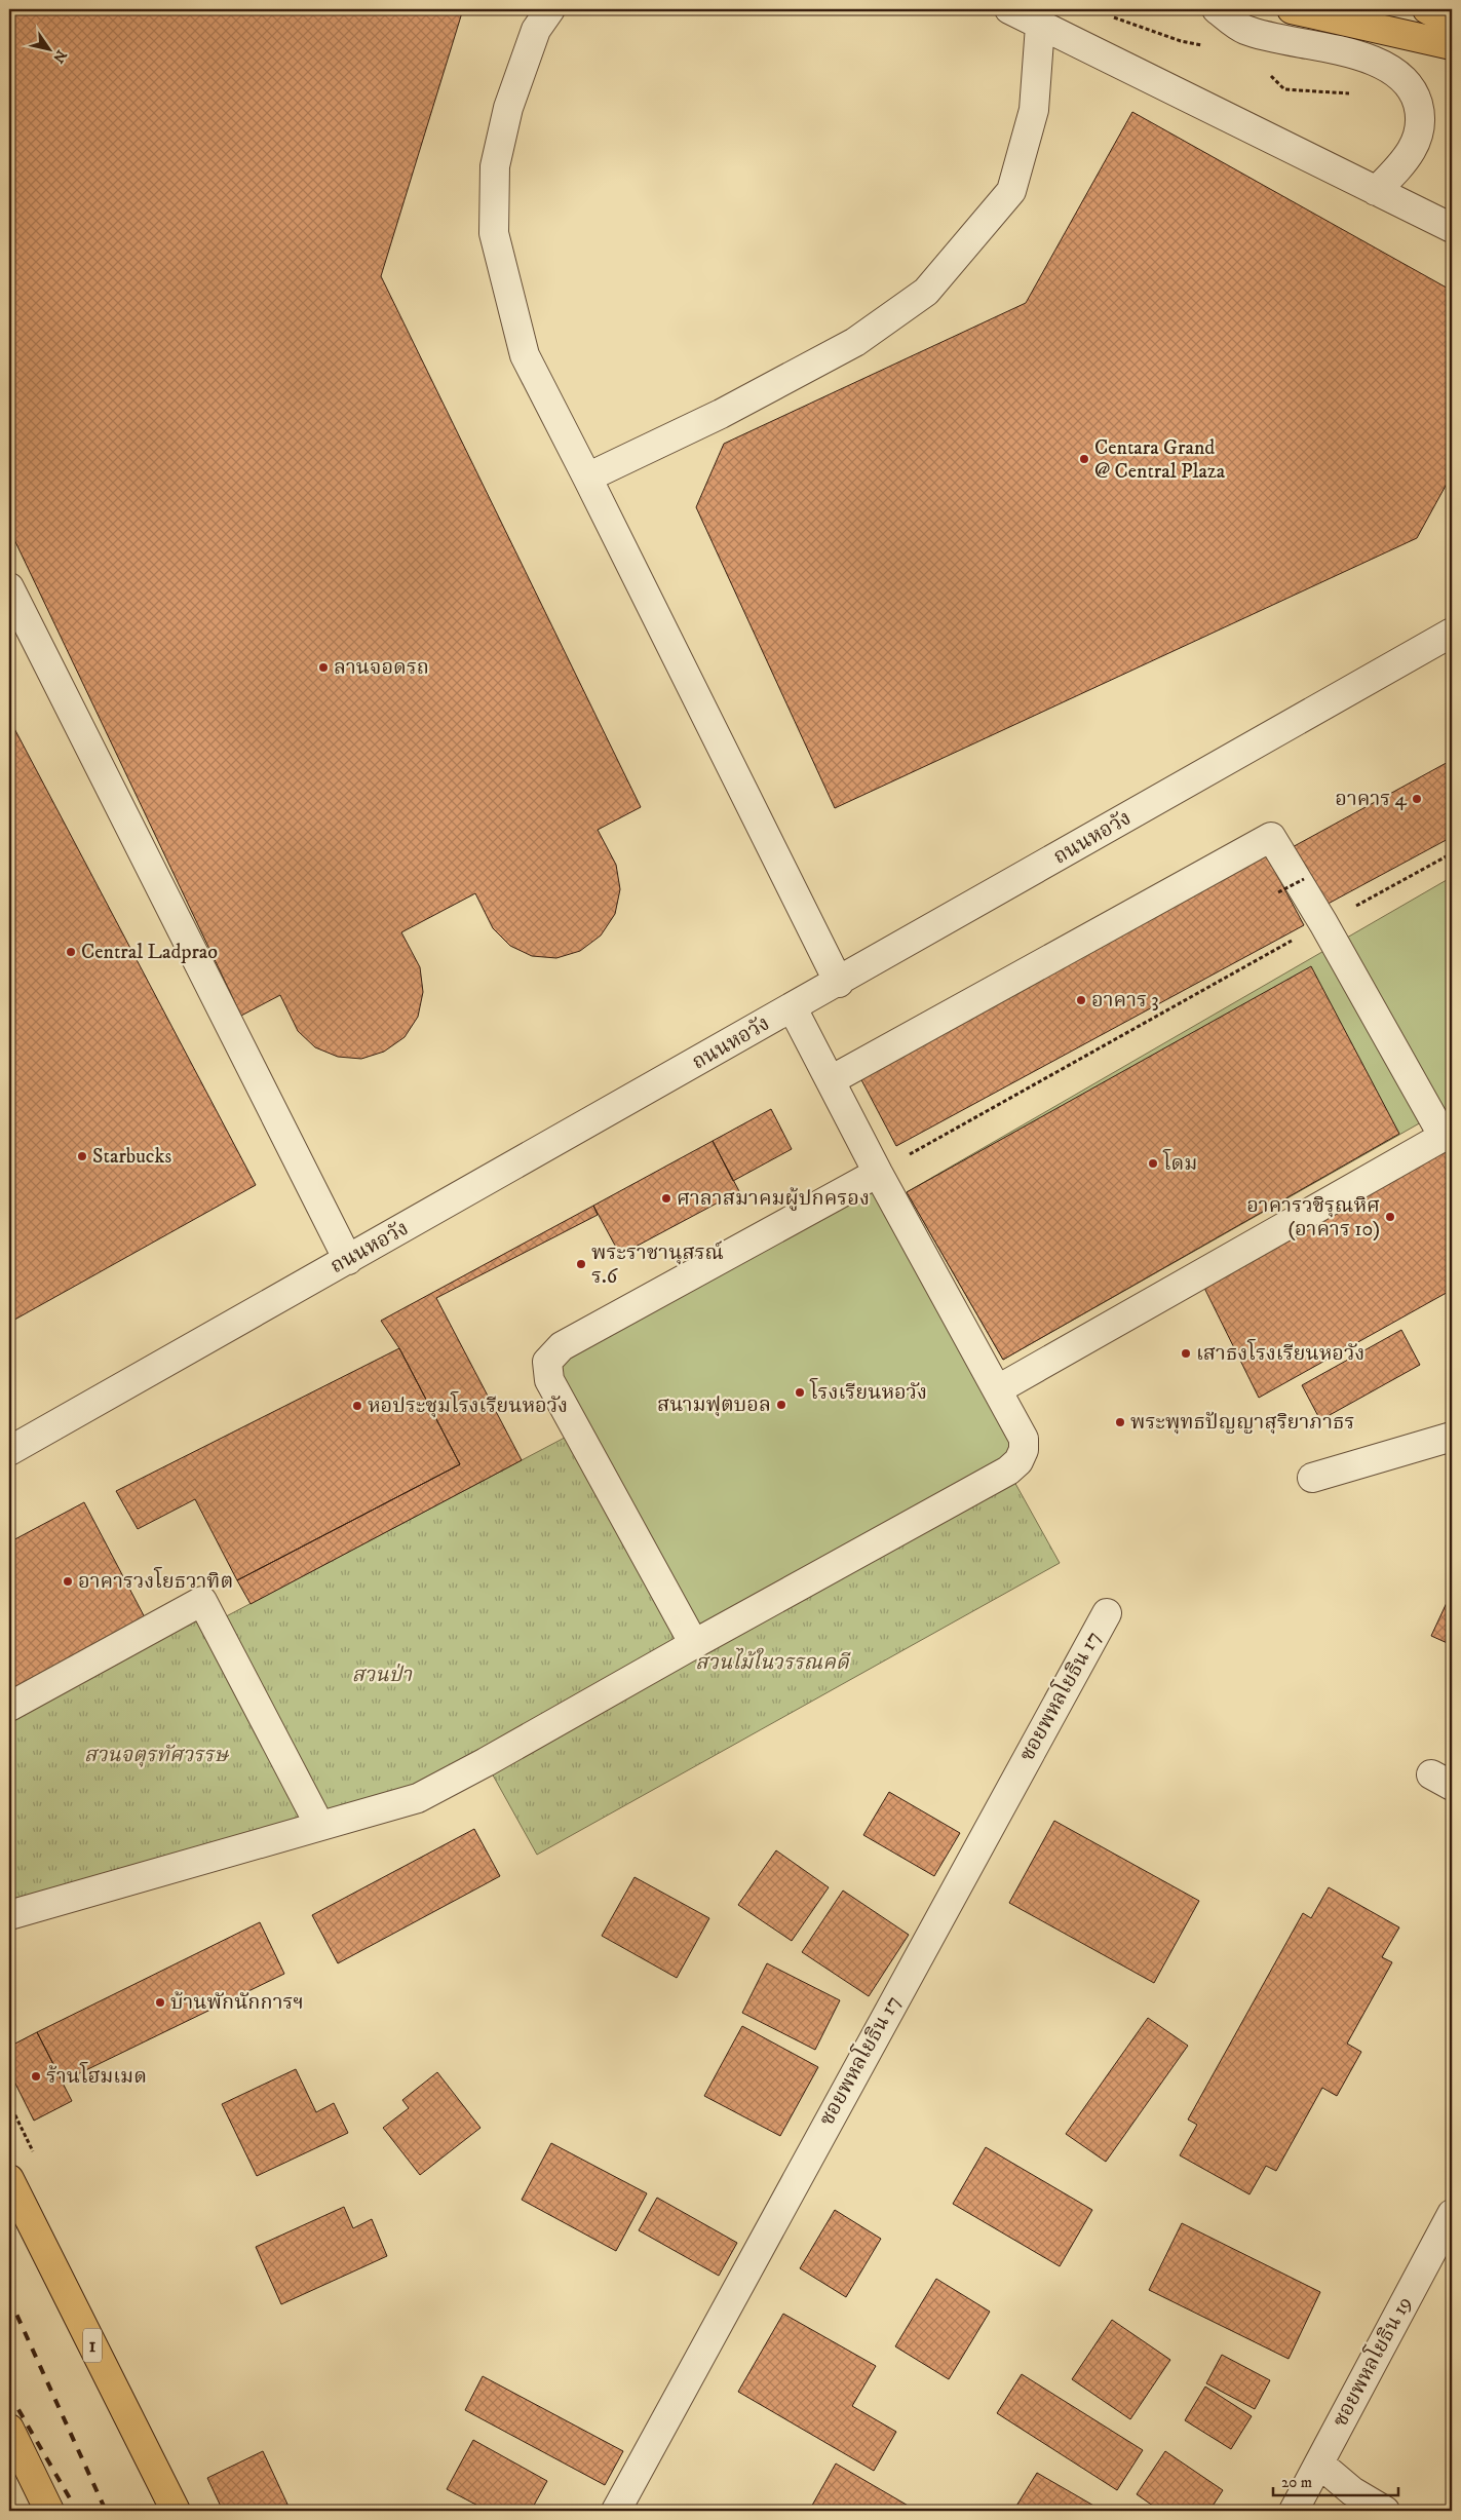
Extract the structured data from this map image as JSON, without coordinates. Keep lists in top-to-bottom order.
{
  "streets": {
    "main road": ["1"],
    "street": ["ถนนหอวัง", "ซอยพหลโยธิน 17", "ซอยพหลโยธิน 19"]
  },
  "parks": ["สวนไม้ในวรรณคดี", "สวนป่า", "สวนจตุรทัศวรรษ"],
  "places": [
    "Centara Grand @ Central Plaza",
    "ลานจอดรถ",
    "อาคาร 4",
    "Central Ladprao",
    "อาคาร 3",
    "Starbucks",
    "โดม",
    "ศาลาสมาคมผู้ปกครอง",
    "อาคารวชิรุณหิศ (อาคาร 10)",
    "พระราชานุสรณ์ ร.6",
    "เสาธงโรงเรียนหอวัง",
    "โรงเรียนหอวัง",
    "สนามฟุตบอล",
    "หอประชุมโรงเรียนหอวัง",
    "พระพุทธปัญญาสุริยาภาธร",
    "อาคารวงโยธวาทิต",
    "บ้านพักนักการฯ",
    "ร้านโฮมเมด"
  ],
  "scale_bar": "20 m",
  "north": "bottom right"
}
